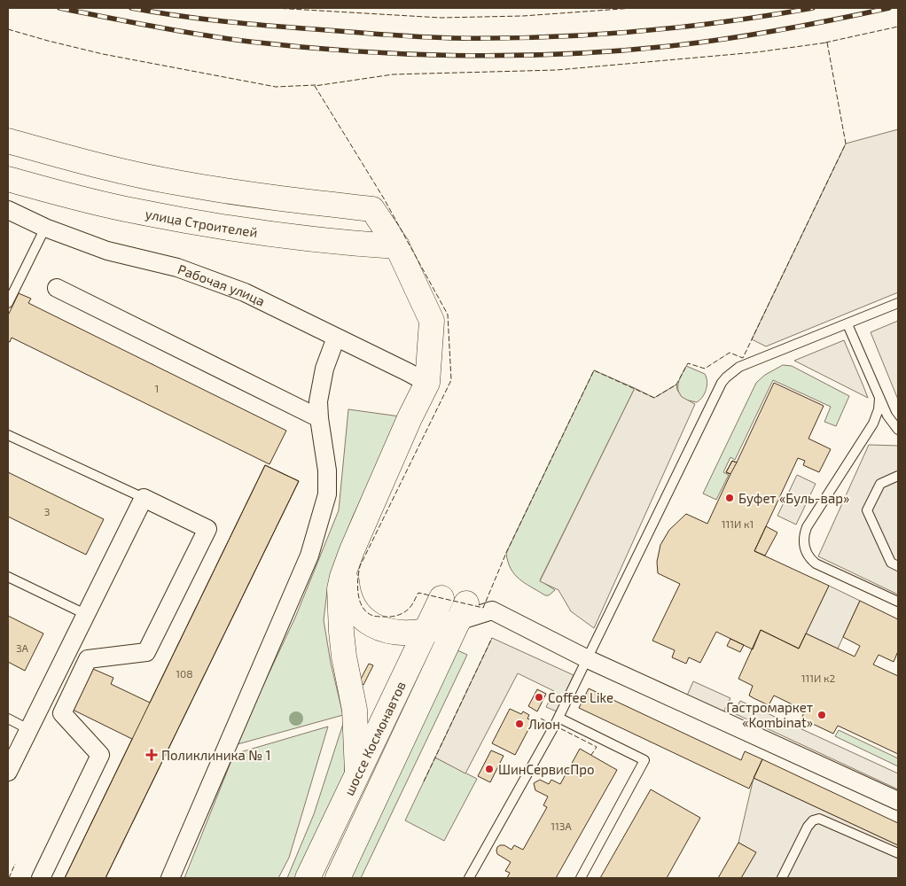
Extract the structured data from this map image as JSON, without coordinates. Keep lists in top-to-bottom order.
{
  "streets": {
    "main road": ["улица Строителей", "шоссе Космонавтов"],
    "street": ["Рабочая улица"]
  },
  "places": {
    "other": [
      "Буфет «Буль-вар»",
      "Coffee Like",
      "Гастромаркет «Kombinat»",
      "Лион",
      "ШинСервисПро"
    ],
    "health": ["Поликлиника № 1"]
  },
  "house_numbers": [
    "1",
    "3",
    "111И к1",
    "3А",
    "108",
    "111И к2",
    "113А"
  ]
}
